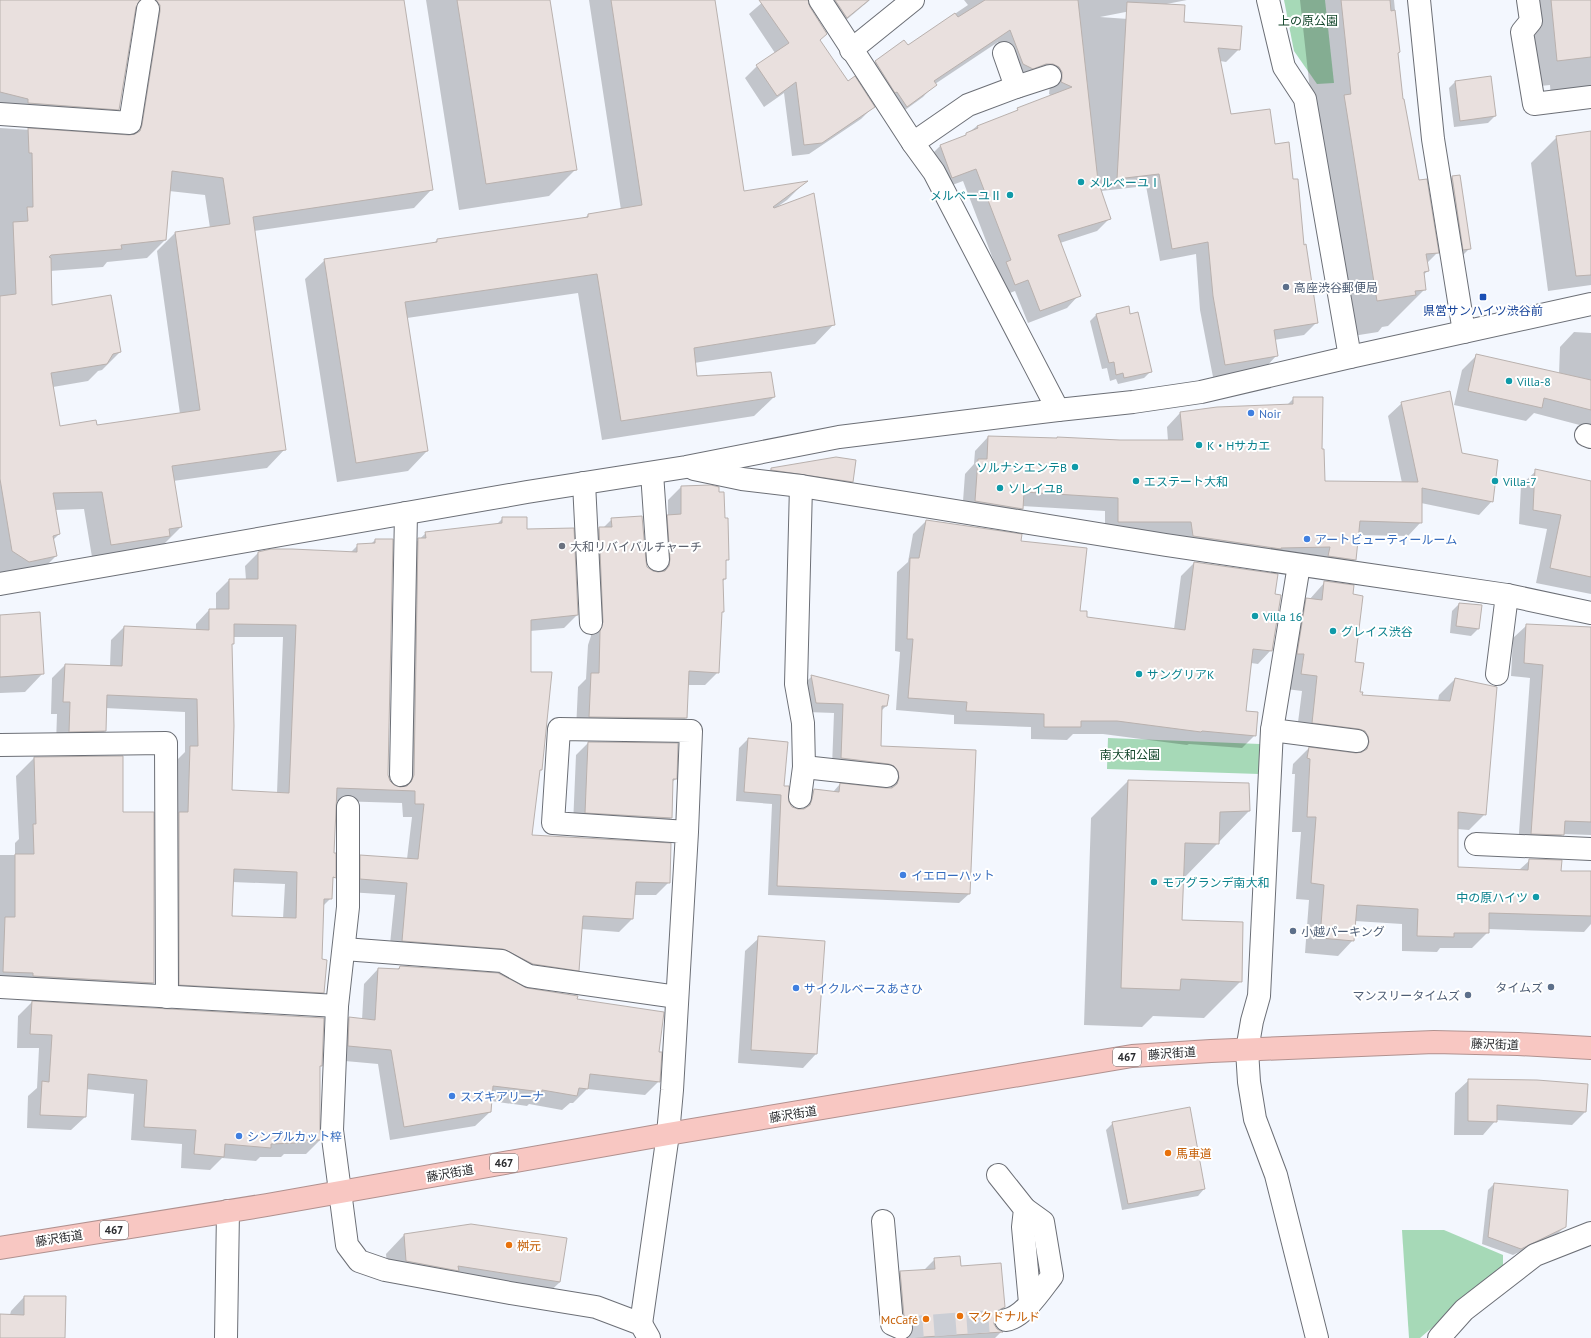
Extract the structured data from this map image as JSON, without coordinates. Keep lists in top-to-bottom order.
{
  "streets": {
    "highway": ["藤沢街道", "467"]
  },
  "parks": ["上の原公園", "南大和公園"],
  "places": {
    "other": [
      "メルベーユⅠ",
      "メルベーユⅡ",
      "高座渋谷郵便局",
      "Villa-8",
      "Noir",
      "K・Hサカエ",
      "ソルナシエンテB",
      "エステート大和",
      "Villa-7",
      "ソレイユB",
      "アートビューティールーム",
      "大和リバイバルチャーチ",
      "Villa 16",
      "グレイス渋谷",
      "サングリアK",
      "イエローハット",
      "モアグランデ南大和",
      "中の原ハイツ",
      "小越パーキング",
      "タイムズ",
      "サイクルベースあさひ",
      "マンスリータイムズ",
      "スズキアリーナ",
      "シンプルカット梓",
      "馬車道",
      "桝元",
      "マクドナルド",
      "McCafé"
    ],
    "transit": ["県営サンハイツ渋谷前"]
  }
}
